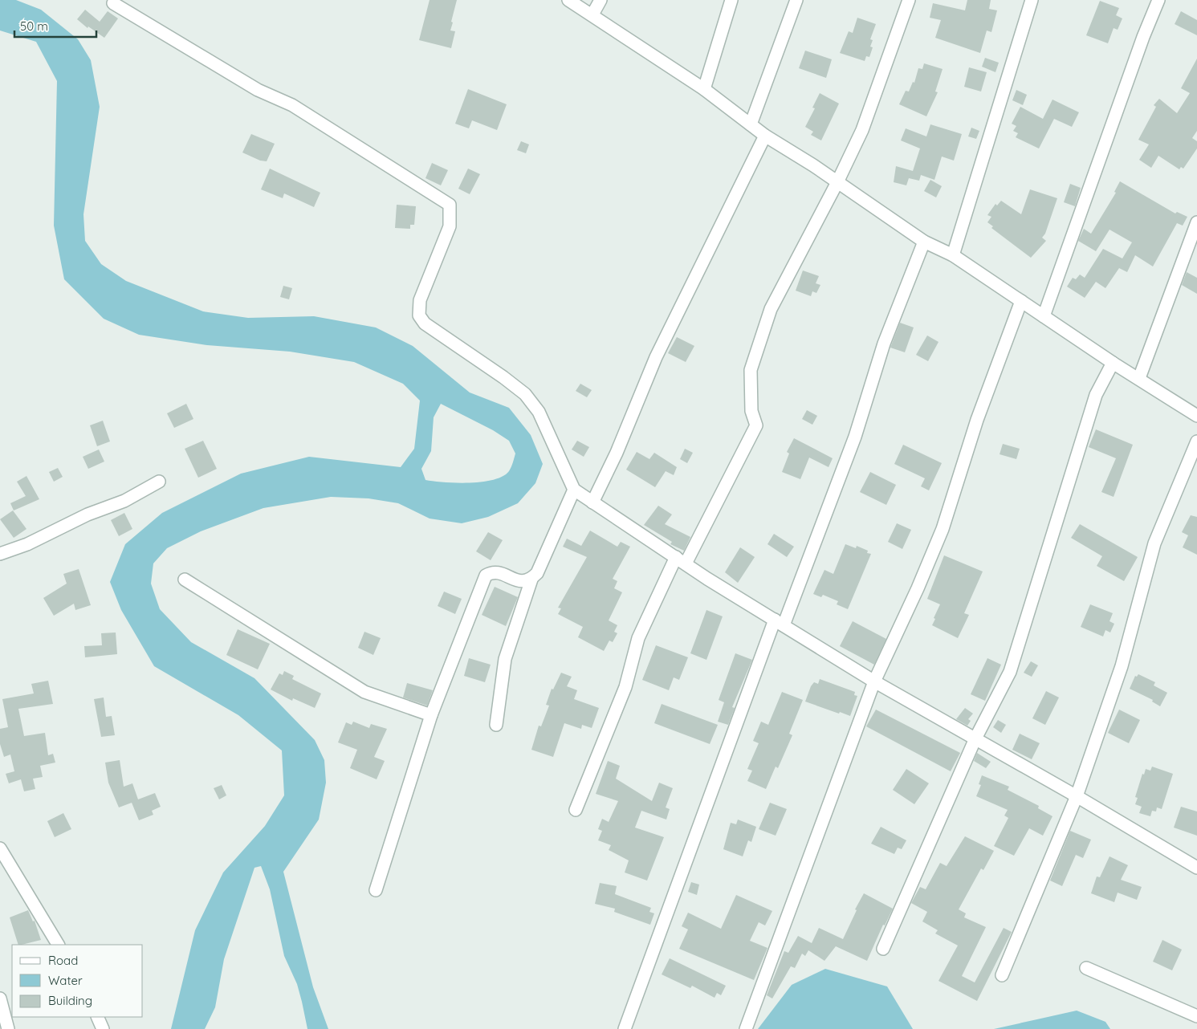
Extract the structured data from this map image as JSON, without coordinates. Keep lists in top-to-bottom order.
{
  "legend": ["Road", "Water", "Building"],
  "scale_bar": "50 m"
}
